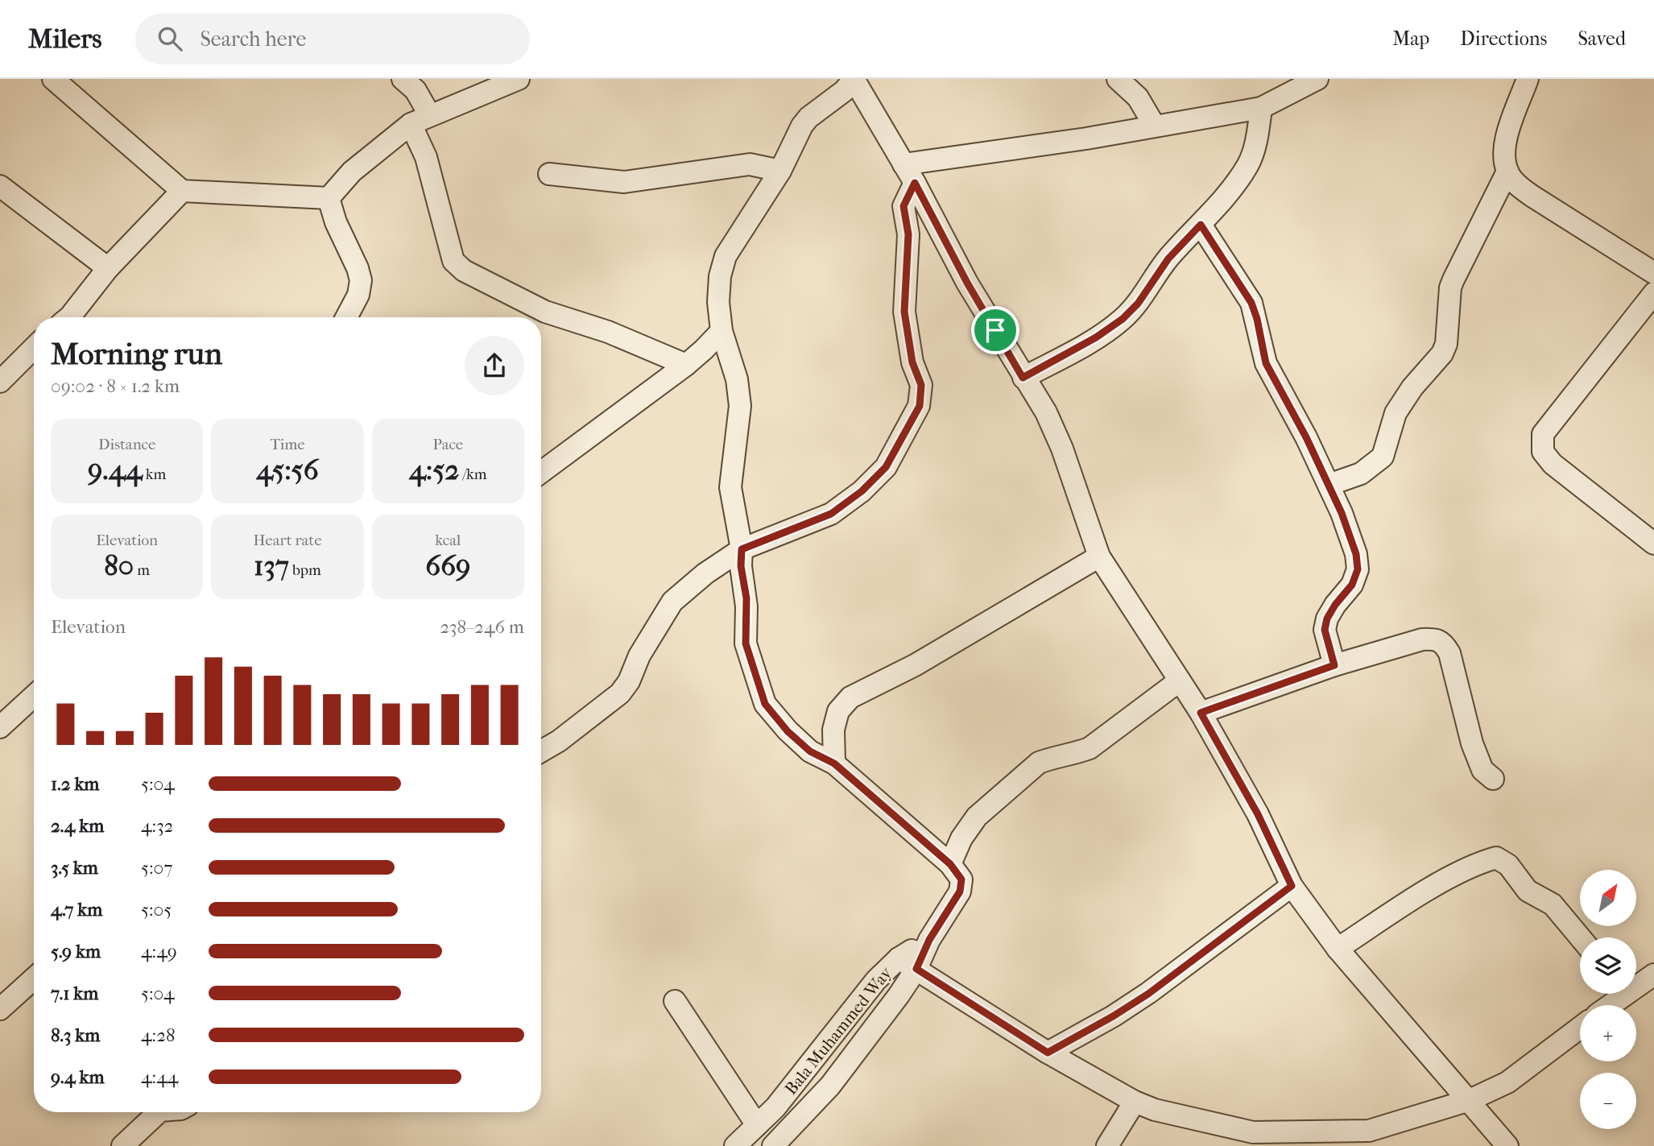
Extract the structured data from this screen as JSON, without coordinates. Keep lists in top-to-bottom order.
{
  "streets": {
    "street": ["Bala Muhammed Way"]
  },
  "north": "top right",
  "page": {
    "header": "Milers",
    "search": "Search here",
    "nav": ["Map", "Directions", "Saved"],
    "heading": ["Morning run", "09:02 · 8 × 1.2 km"],
    "stats": [
      ["Distance", "9.44 km"],
      ["Time", "45:56"],
      ["Pace", "4:52 /km"],
      ["Elevation", "80 m"],
      ["Heart rate", "137 bpm"],
      ["kcal", "669"]
    ],
    "chart": ["Elevation", "238–246 m"],
    "list": [
      {
        "name": "1.2 km",
        "note": "5:04"
      },
      {
        "name": "2.4 km",
        "note": "4:32"
      },
      {
        "name": "3.5 km",
        "note": "5:07"
      },
      {
        "name": "4.7 km",
        "note": "5:05"
      },
      {
        "name": "5.9 km",
        "note": "4:49"
      },
      {
        "name": "7.1 km",
        "note": "5:04"
      },
      {
        "name": "8.3 km",
        "note": "4:28"
      },
      {
        "name": "9.4 km",
        "note": "4:44"
      }
    ],
    "map_buttons": ["+", "−"]
  }
}
